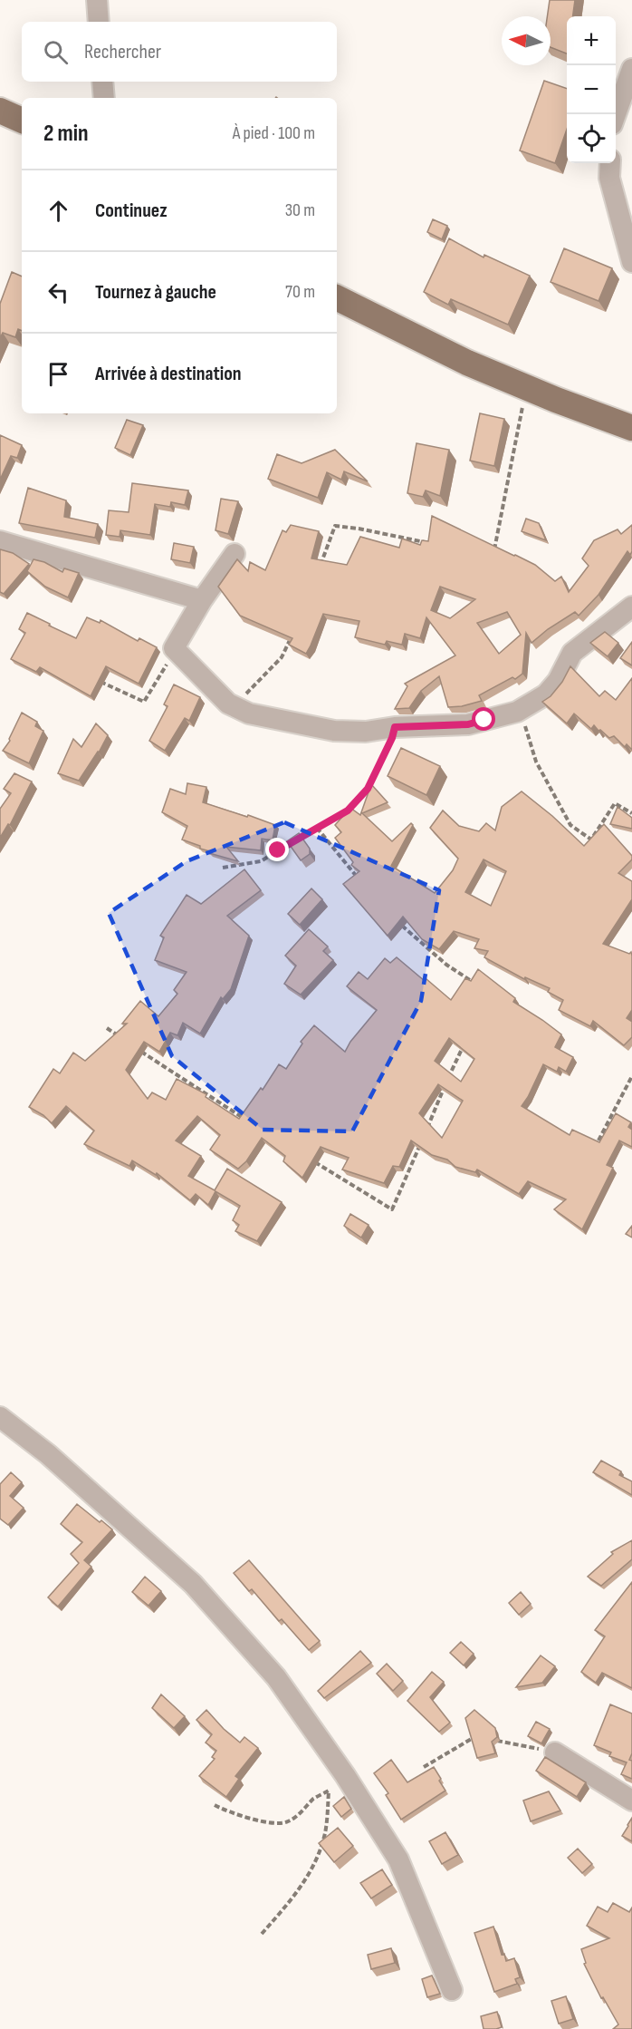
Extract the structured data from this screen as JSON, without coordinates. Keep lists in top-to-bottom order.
{
  "north": "left",
  "page": {
    "map_buttons": ["+", "−"],
    "search": "Rechercher",
    "heading": ["2 min", "À pied · 100 m"],
    "list": [
      ["Continuez", "30 m"],
      ["Tournez à gauche", "70 m"],
      "Arrivée à destination"
    ]
  }
}
